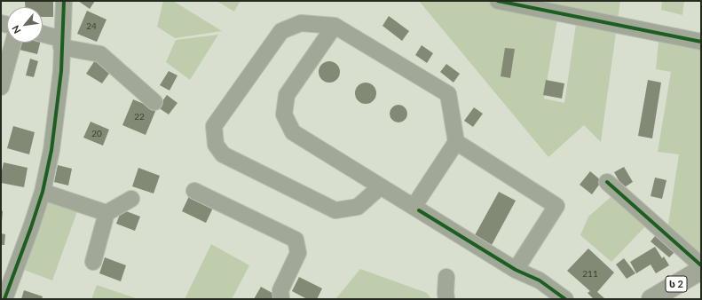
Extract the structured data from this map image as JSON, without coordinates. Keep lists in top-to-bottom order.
{
  "streets": {
    "highway": ["ს 2"]
  },
  "house_numbers": [
    "24",
    "22",
    "20",
    "211"
  ],
  "north": "bottom left"
}
